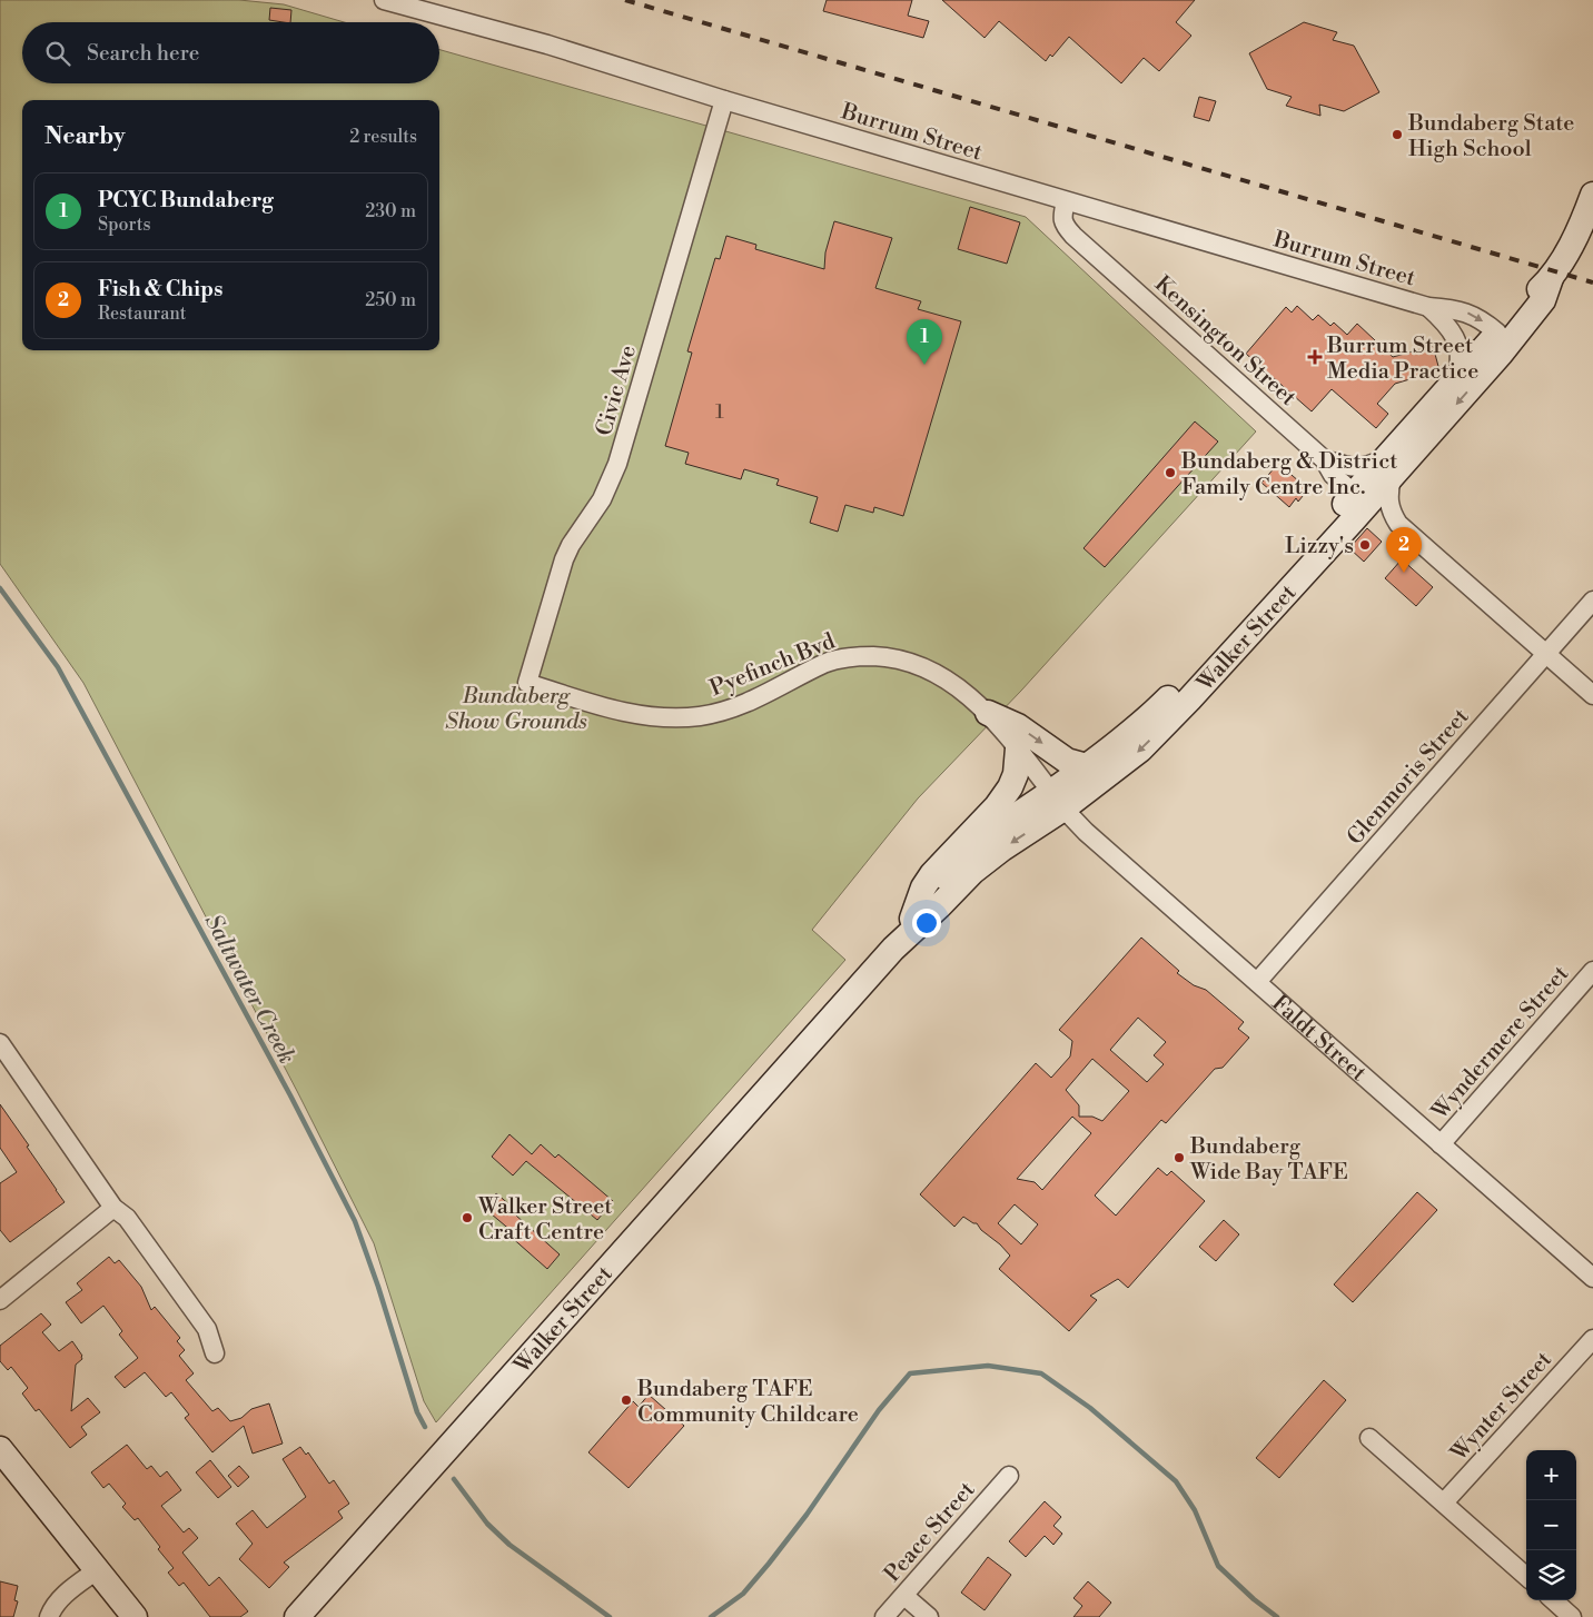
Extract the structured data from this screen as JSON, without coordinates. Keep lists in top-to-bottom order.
{
  "streets": {
    "main road": ["Walker Street"],
    "street": [
      "Burrum Street",
      "Kensington Street",
      "Civic Ave",
      "Pyefinch Bvd",
      "Glenmoris Street",
      "Faldt Street",
      "Wyndermere Street",
      "Wynter Street",
      "Peace Street"
    ]
  },
  "crossings": [
    ["Burrum Street", "Kensington Street"],
    ["Burrum Street", "Civic Ave"],
    ["Burrum Street", "Walker Street"],
    ["Kensington Street", "Walker Street"],
    ["Civic Ave", "Pyefinch Bvd"],
    ["Walker Street", "Pyefinch Bvd"],
    ["Walker Street", "Faldt Street"],
    ["Pyefinch Bvd", "Faldt Street"],
    ["Glenmoris Street", "Faldt Street"],
    ["Faldt Street", "Wyndermere Street"]
  ],
  "water": ["Saltwater Creek"],
  "parks": ["Bundaberg Show Grounds"],
  "places": {
    "other": [
      "Bundaberg State High School",
      "Bundaberg & District Family Centre Inc.",
      "Lizzy's",
      "Bundaberg Wide Bay TAFE",
      "Walker Street Craft Centre",
      "Bundaberg TAFE Community Childcare"
    ],
    "health": ["Burrum Street Media Practice"]
  },
  "house_numbers": ["1"],
  "page": {
    "search": "Search here",
    "heading": ["Nearby", "2 results"],
    "list": [
      {
        "mark": "1",
        "name": "PCYC Bundaberg",
        "note": "Sports",
        "value": "230 m"
      },
      {
        "mark": "2",
        "name": "Fish & Chips",
        "note": "Restaurant",
        "value": "250 m"
      }
    ],
    "pins": ["1", "2"],
    "map_buttons": ["+", "−"]
  }
}
